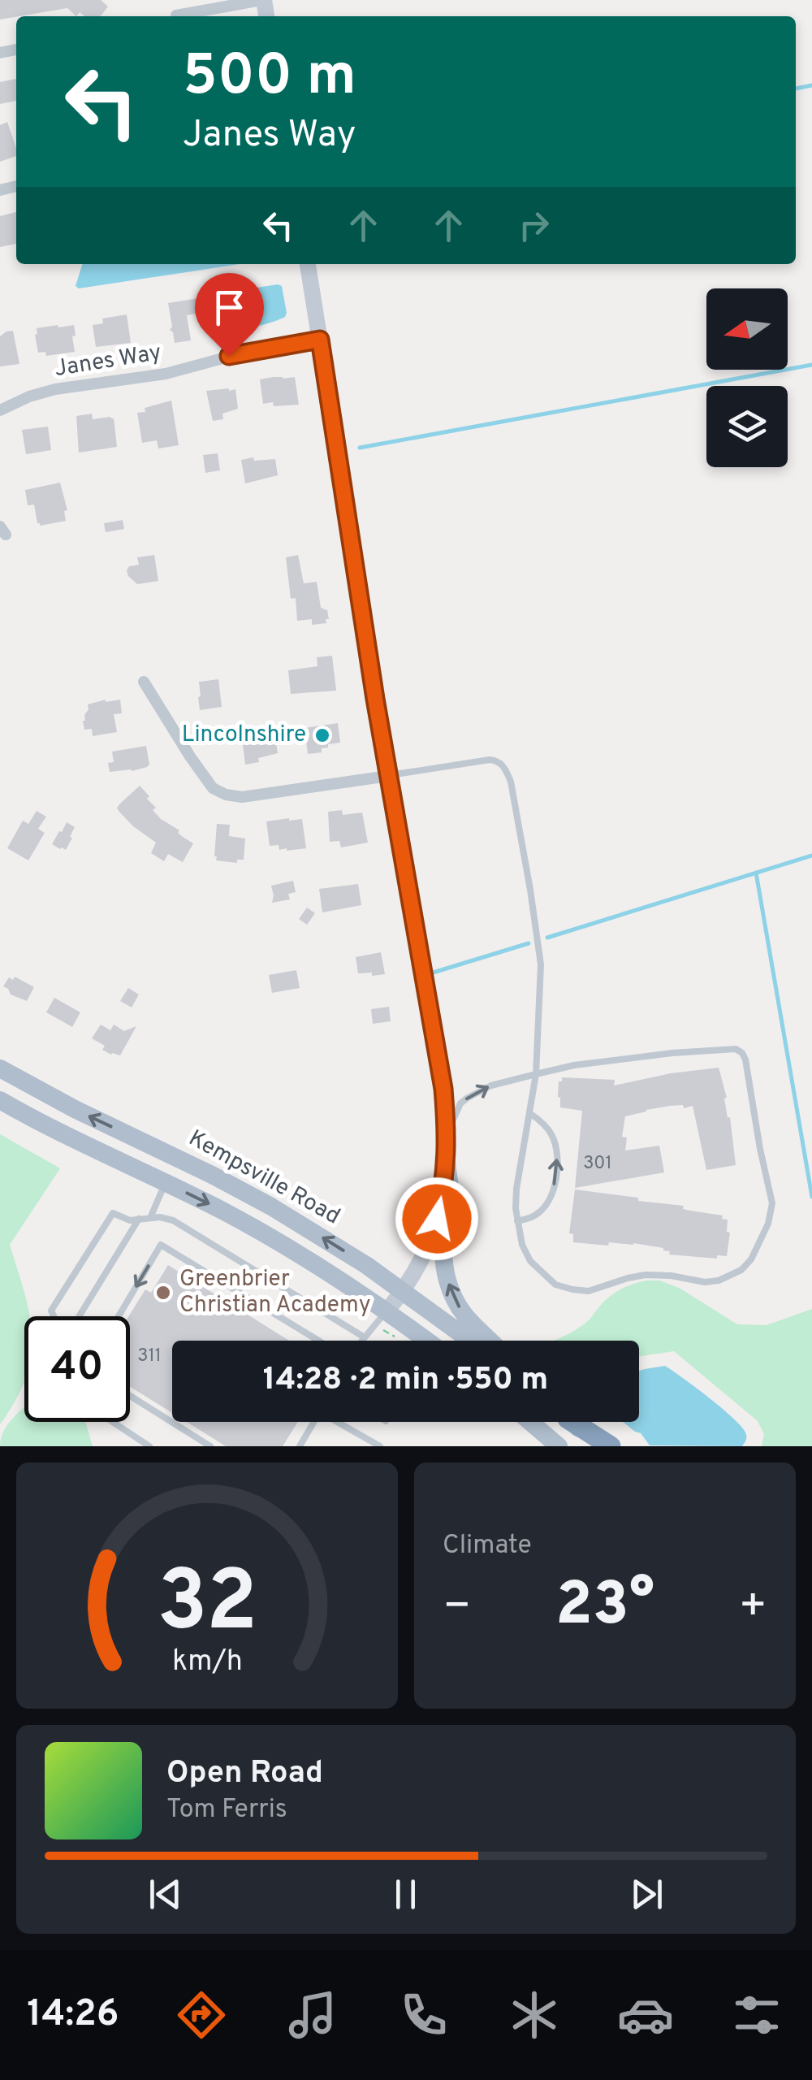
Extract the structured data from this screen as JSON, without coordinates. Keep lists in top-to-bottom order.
{
  "streets": {
    "main road": ["Kempsville Road"],
    "street": ["Janes Way"]
  },
  "places": ["Lincolnshire", "Greenbrier Christian Academy"],
  "house_numbers": ["301", "311"],
  "north": "left",
  "page": {
    "turn": ["500 m", "Janes Way"],
    "limit": "40",
    "trip": "14:28 · 2 min · 550 m",
    "tile": "Climate",
    "heat": ["−", "23°", "+"],
    "song": ["Open Road", "Tom Ferris"],
    "tabs": "14:26",
    "gauge": ["32", "km/h"]
  }
}
